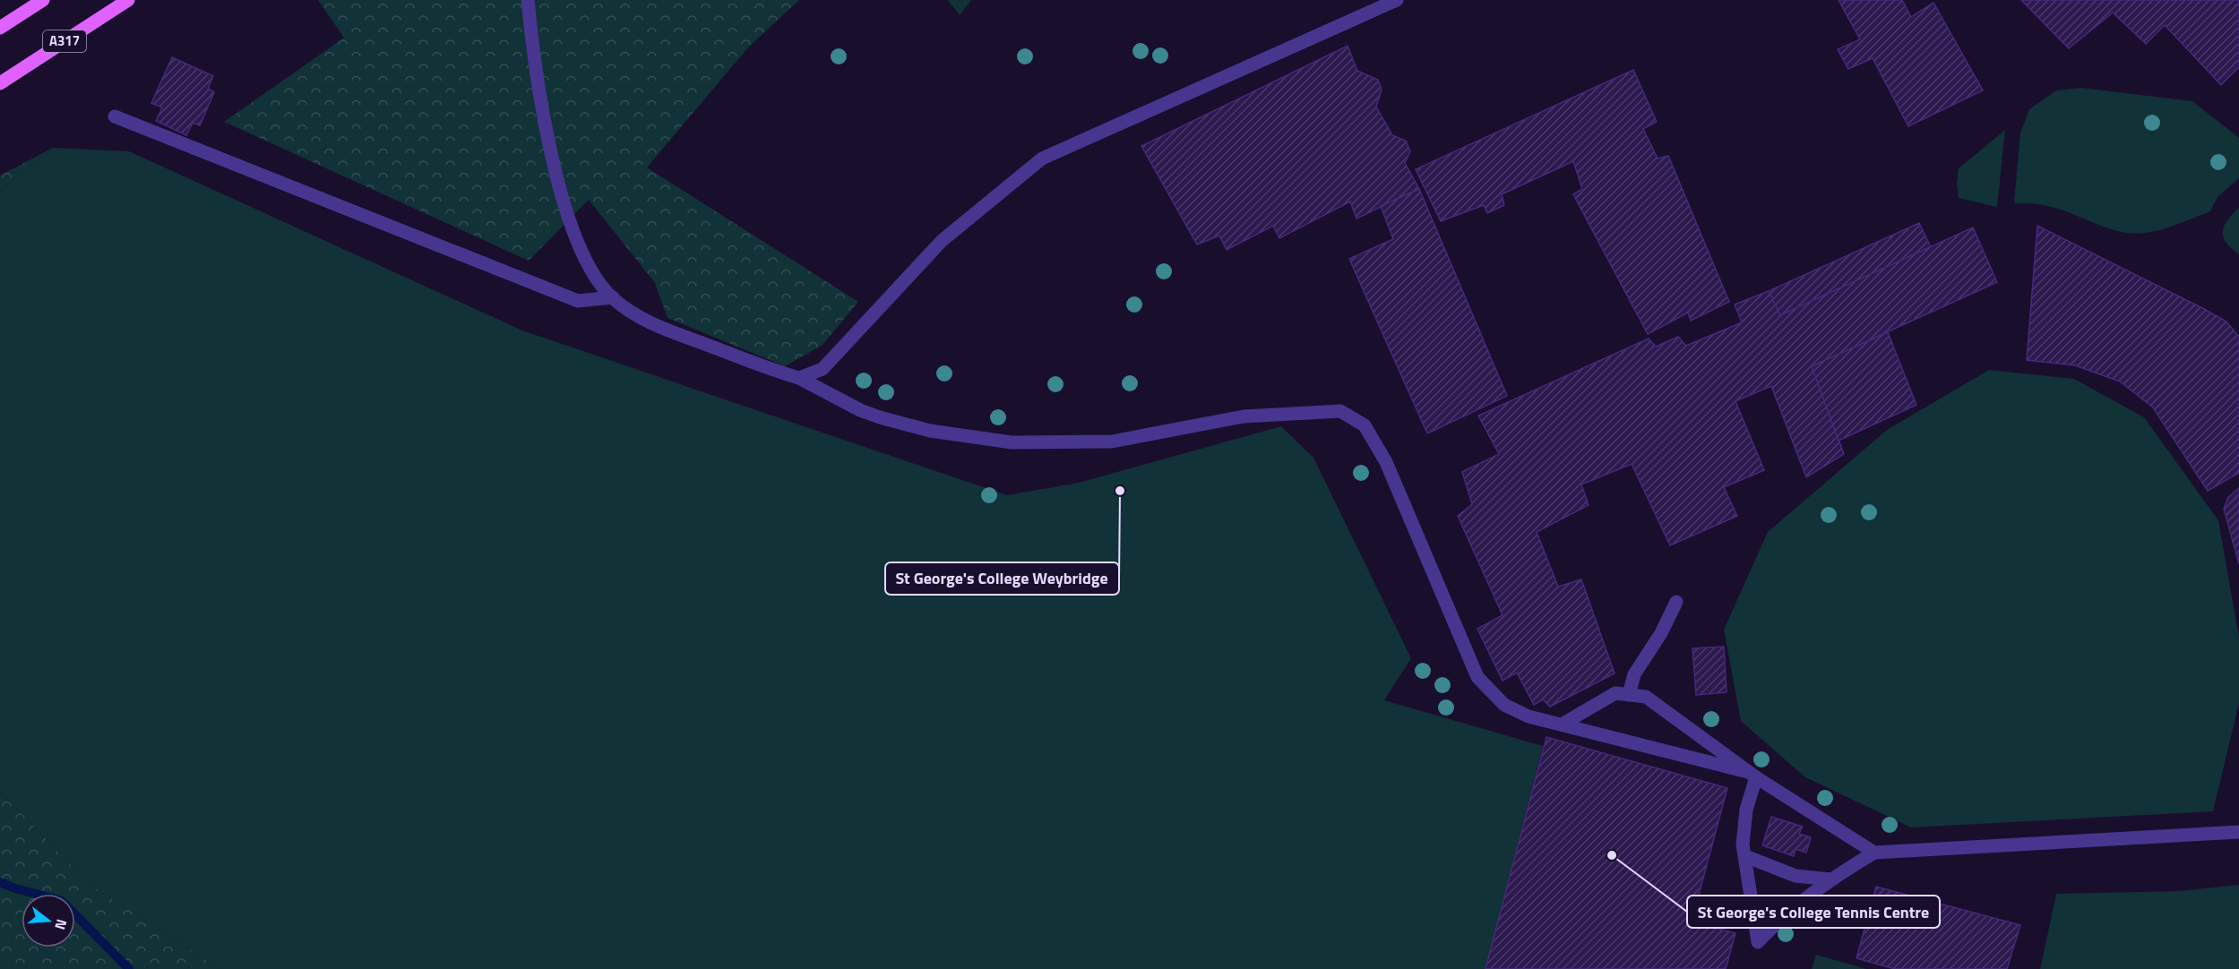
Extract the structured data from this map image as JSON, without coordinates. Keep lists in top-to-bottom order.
{
  "streets": {
    "main road": ["A317"]
  },
  "places": ["St George's College Weybridge", "St George's College Tennis Centre"],
  "north": "right"
}
